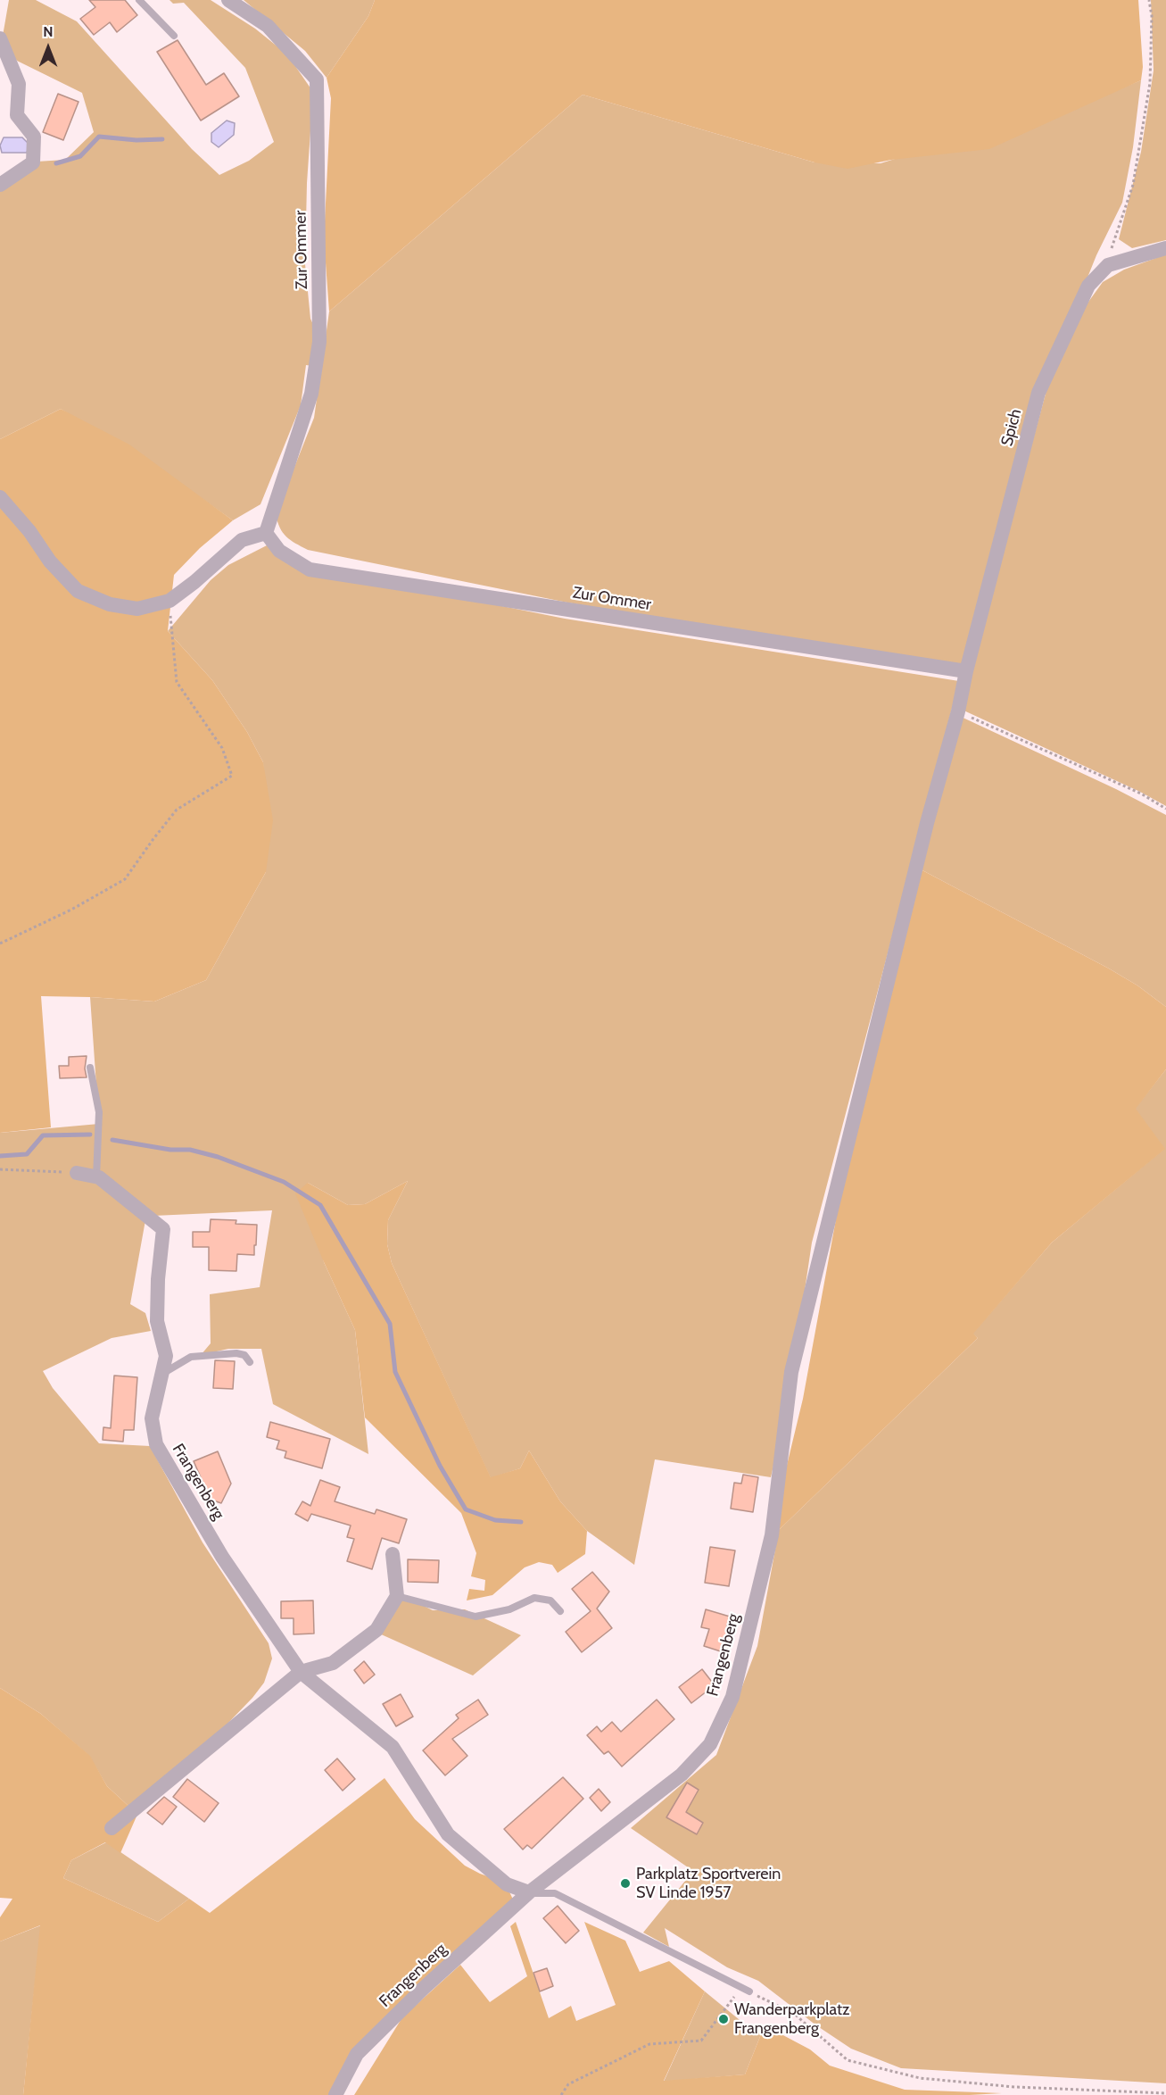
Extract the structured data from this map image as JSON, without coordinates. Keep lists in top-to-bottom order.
{
  "streets": {
    "street": ["Zur Ommer", "Spich", "Frangenberg"]
  },
  "crossings": [
    ["Zur Ommer", "Spich"],
    ["Spich", "Frangenberg"]
  ],
  "places": ["Parkplatz Sportverein SV Linde 1957", "Wanderparkplatz Frangenberg"],
  "north": "top"
}
